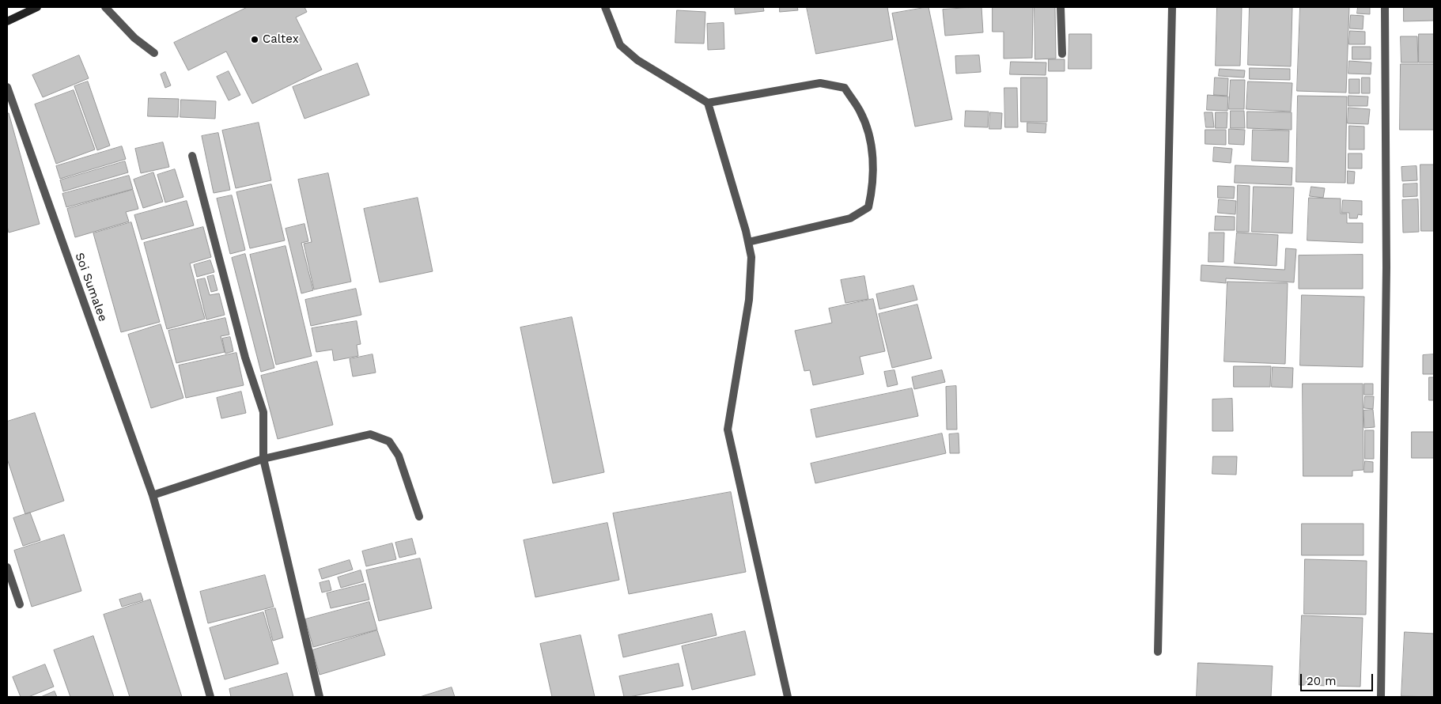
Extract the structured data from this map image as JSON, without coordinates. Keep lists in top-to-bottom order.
{
  "streets": {
    "street": ["Soi Sumalee"]
  },
  "places": ["Caltex"],
  "scale_bar": "20 m"
}
